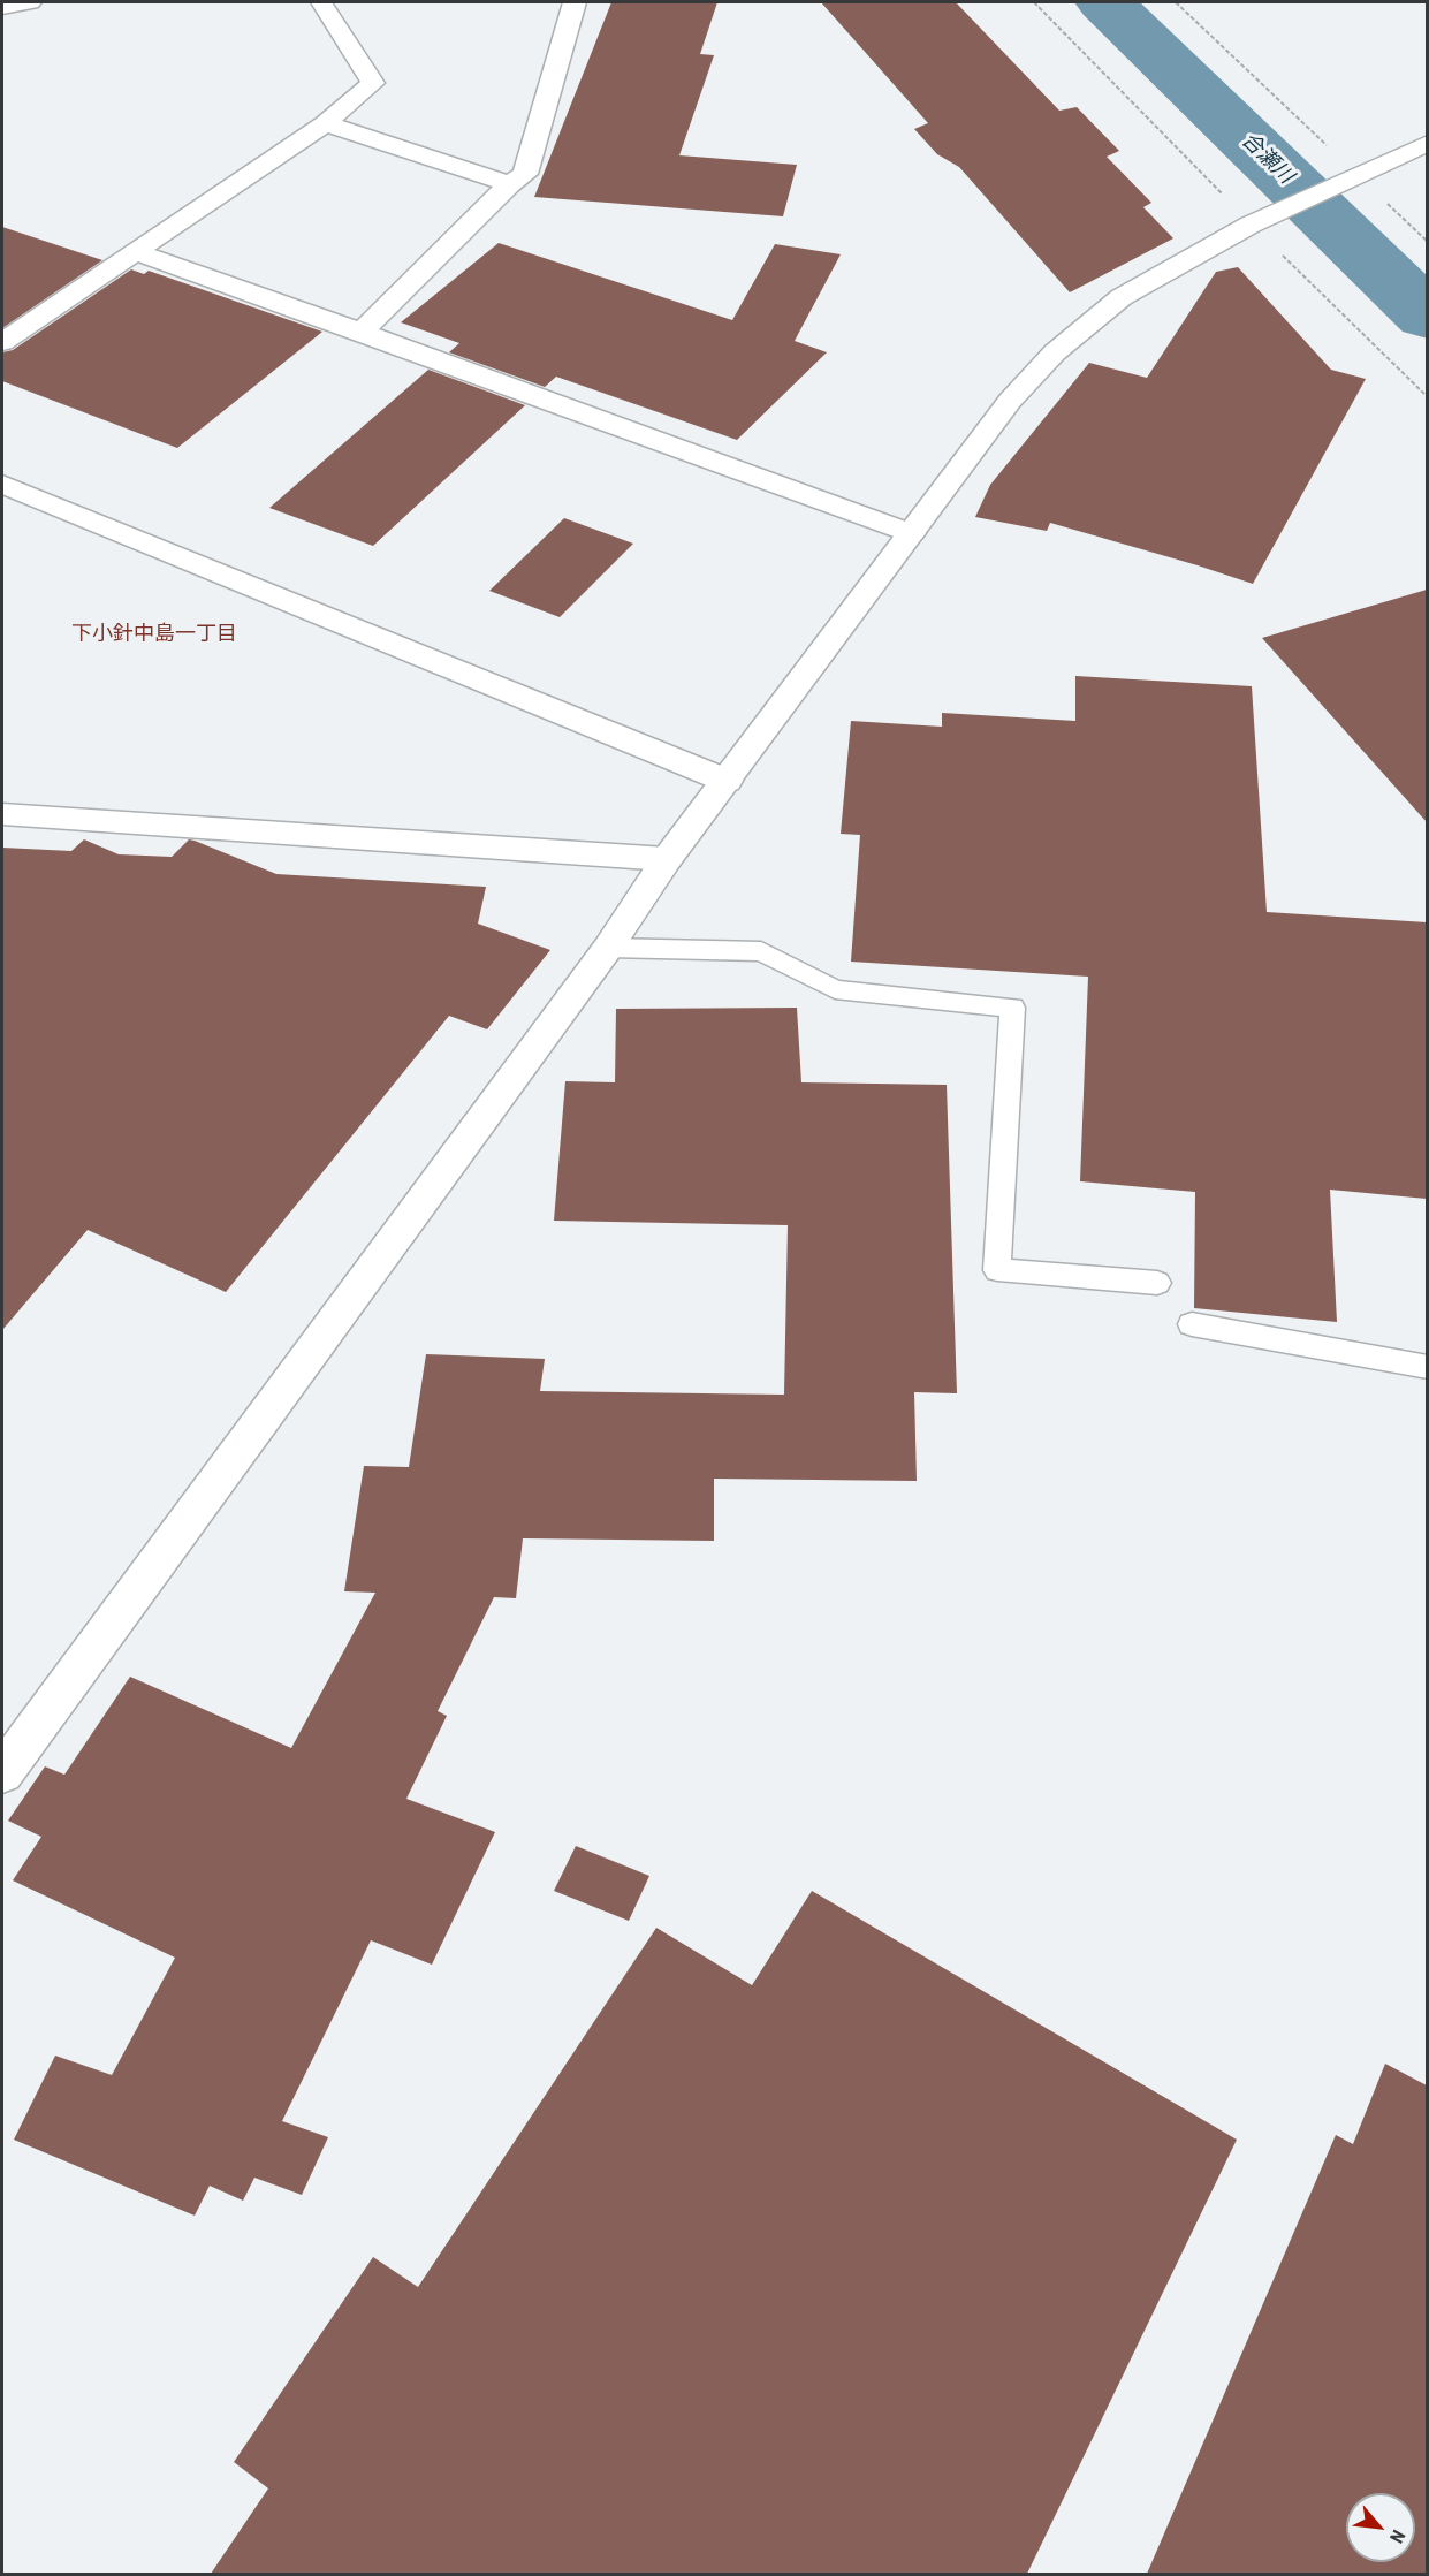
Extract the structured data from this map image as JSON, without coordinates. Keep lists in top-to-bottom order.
{
  "districts": ["下小針中島一丁目"],
  "water": ["合瀬川"],
  "north": "bottom right"
}
